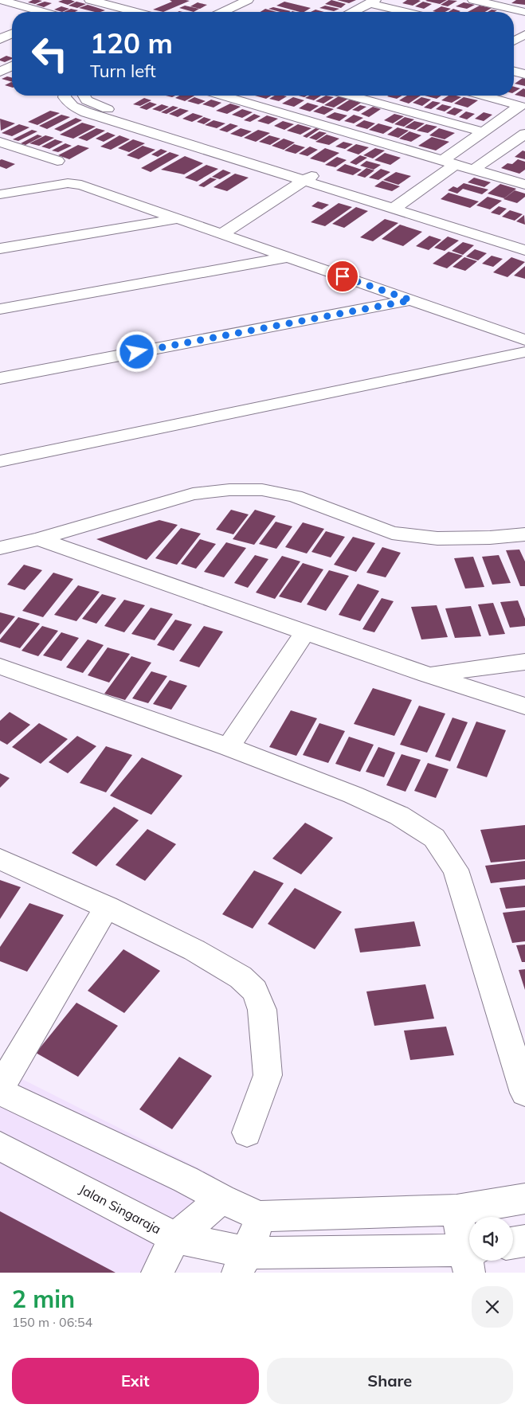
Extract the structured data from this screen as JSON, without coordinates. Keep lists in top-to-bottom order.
{
  "streets": {
    "street": ["Jalan Singaraja"]
  },
  "page": {
    "turn": ["120 m", "Turn left"],
    "heading": ["2 min", "150 m · 06:54"],
    "buttons": ["Exit", "Share"]
  }
}
